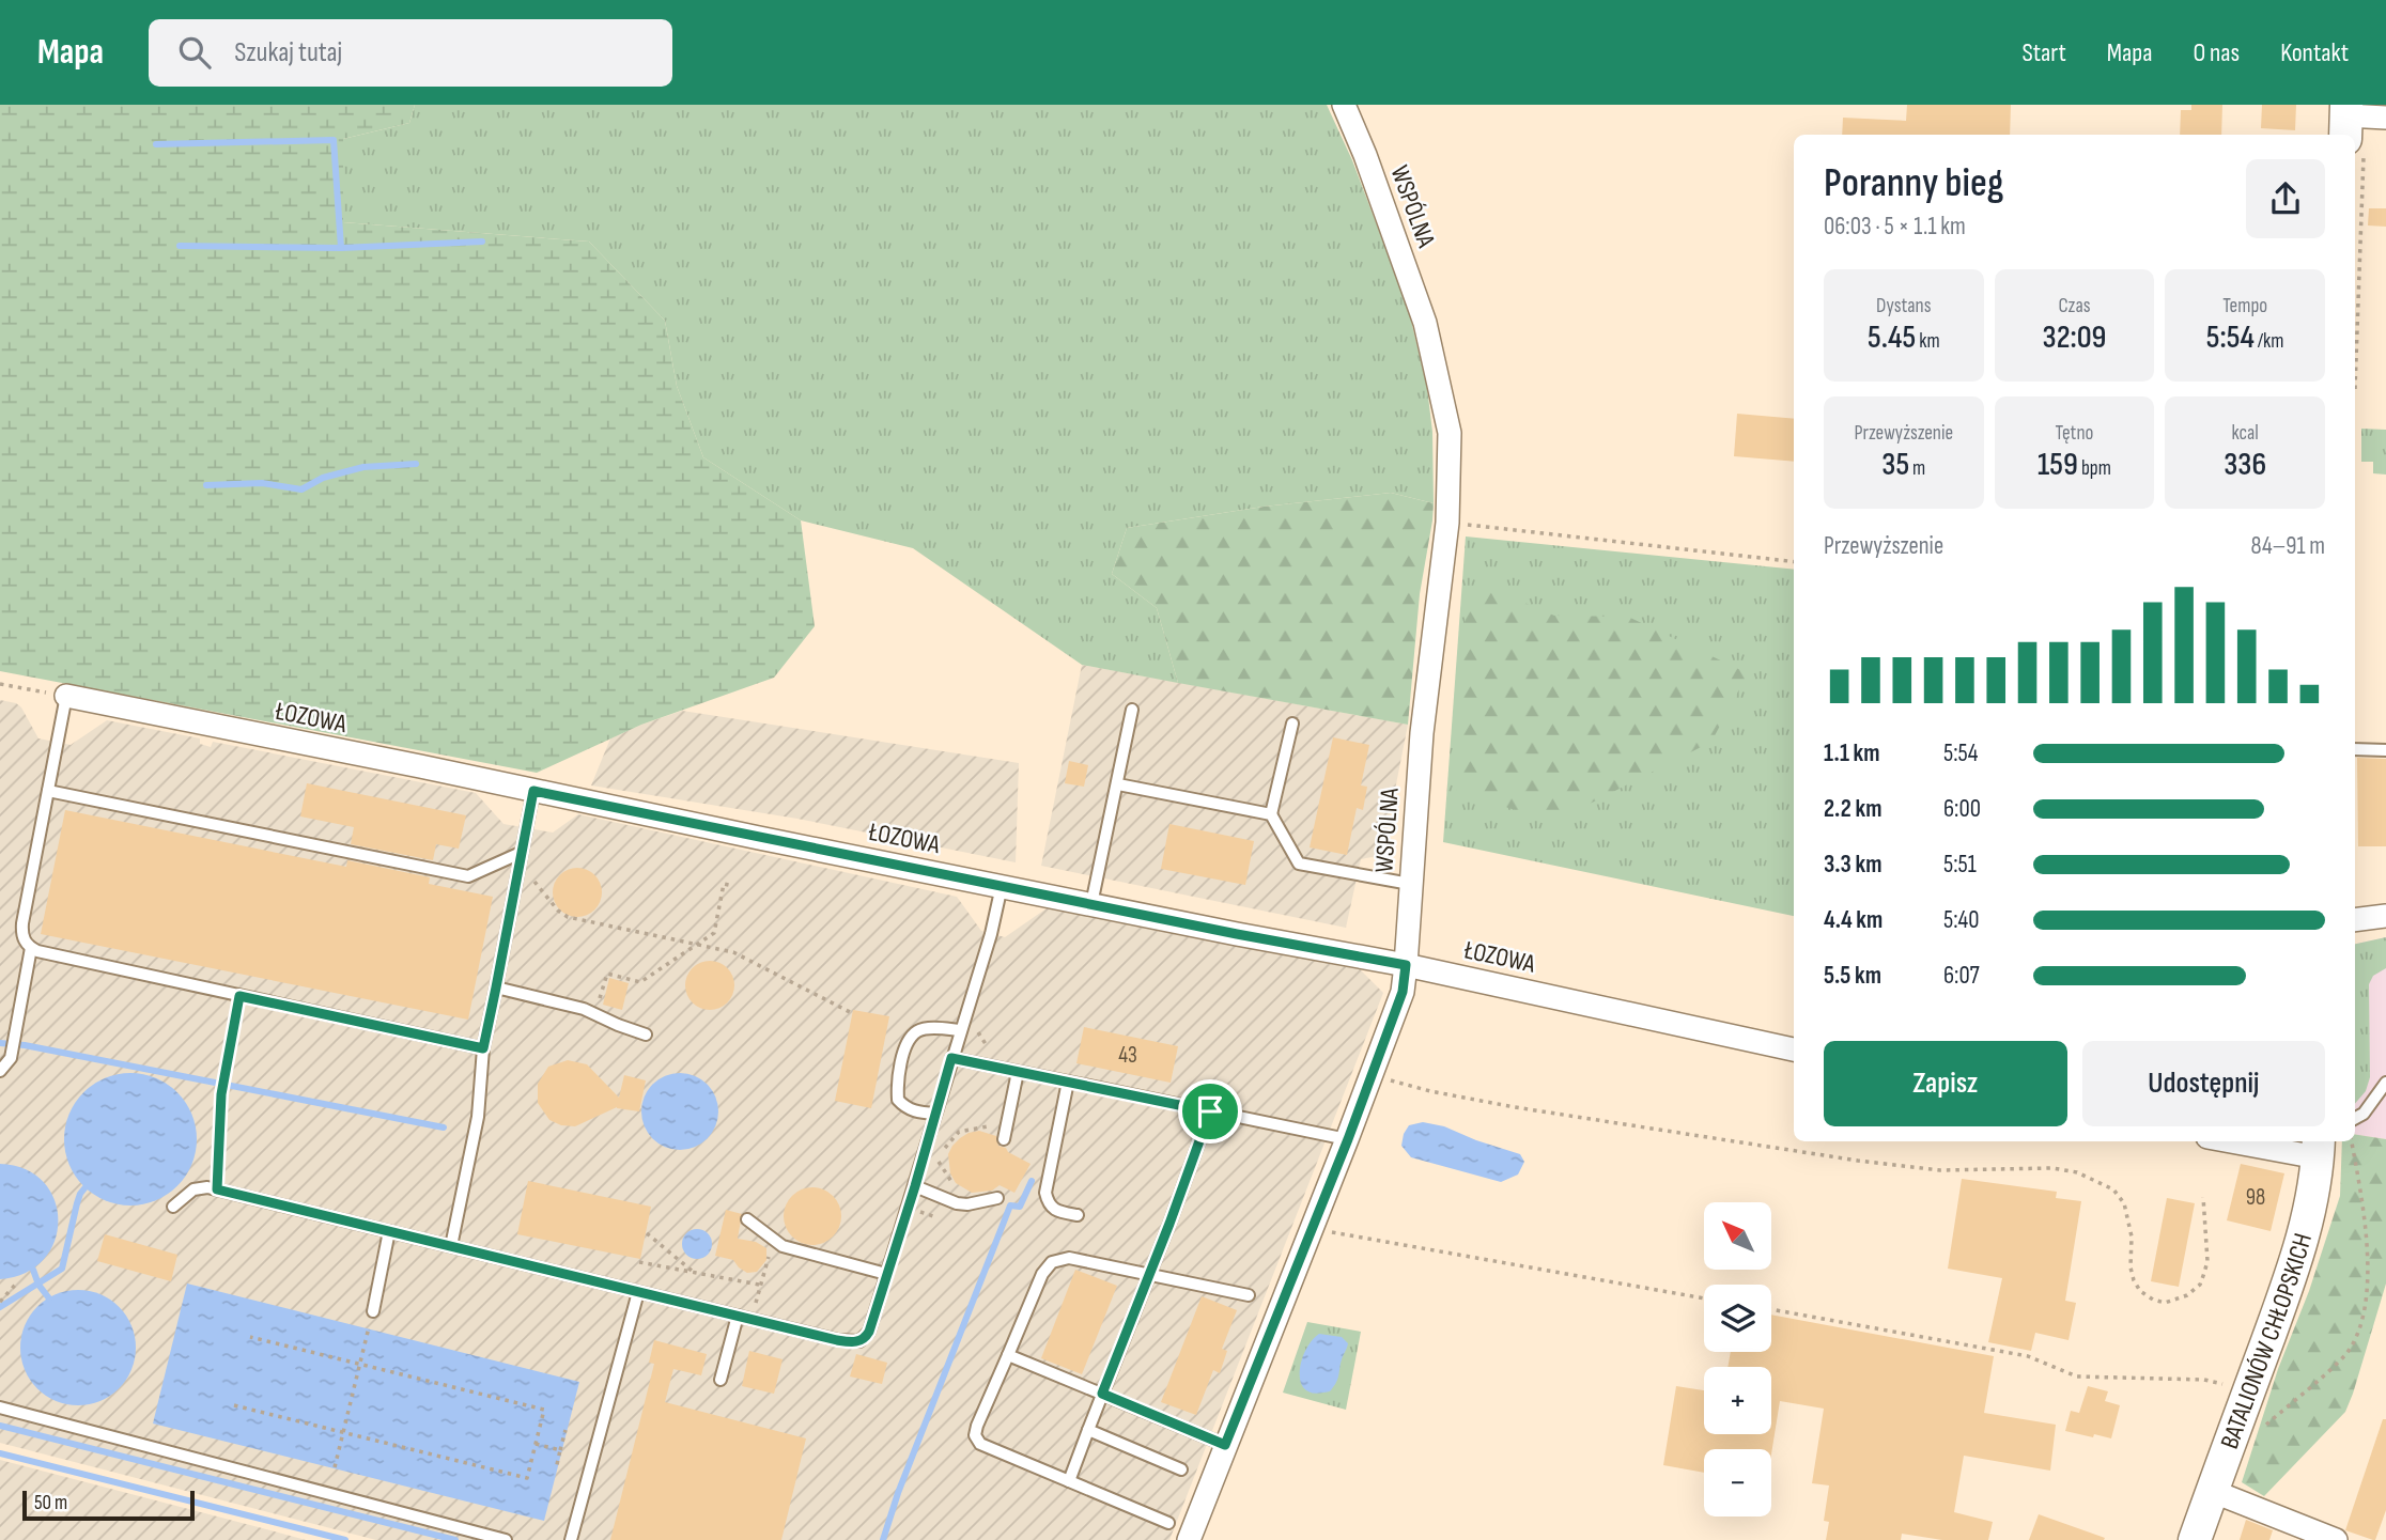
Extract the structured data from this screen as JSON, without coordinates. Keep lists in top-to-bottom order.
{
  "streets": {
    "street": ["WSPÓLNA", "ŁOZOWA", "BATALIONÓW CHŁOPSKICH"]
  },
  "crossings": [
    ["WSPÓLNA", "ŁOZOWA"]
  ],
  "house_numbers": ["43", "98"],
  "scale_bar": "50 m",
  "north": "top left",
  "page": {
    "header": "Mapa",
    "search": "Szukaj tutaj",
    "nav": [
      "Start",
      "Mapa",
      "O nas",
      "Kontakt"
    ],
    "heading": ["Poranny bieg", "06:03 · 5 × 1.1 km"],
    "stats": [
      ["Dystans", "5.45 km"],
      ["Czas", "32:09"],
      ["Tempo", "5:54 /km"],
      ["Przewyższenie", "35 m"],
      ["Tętno", "159 bpm"],
      ["kcal", "336"]
    ],
    "chart": ["Przewyższenie", "84–91 m"],
    "list": [
      {
        "name": "1.1 km",
        "note": "5:54"
      },
      {
        "name": "2.2 km",
        "note": "6:00"
      },
      {
        "name": "3.3 km",
        "note": "5:51"
      },
      {
        "name": "4.4 km",
        "note": "5:40"
      },
      {
        "name": "5.5 km",
        "note": "6:07"
      }
    ],
    "buttons": ["Zapisz", "Udostępnij"],
    "map_buttons": ["+", "−"],
    "scale": "50 m"
  }
}
